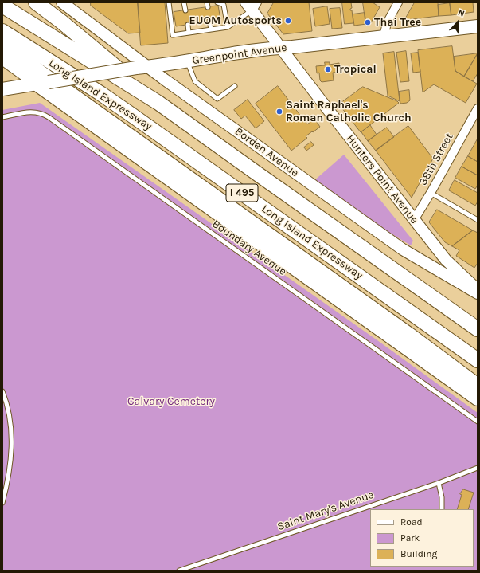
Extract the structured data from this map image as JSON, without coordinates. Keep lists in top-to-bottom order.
{
  "streets": {
    "highway": ["Long Island Expressway", "I 495"],
    "main road": ["Greenpoint Avenue", "Borden Avenue", "Hunters Point Avenue"],
    "street": ["38th Street"],
    "lane": ["Boundary Avenue", "Saint Mary's Avenue"]
  },
  "crossings": [
    ["Greenpoint Avenue", "Borden Avenue"],
    ["Greenpoint Avenue", "Hunters Point Avenue"],
    ["38th Street", "Hunters Point Avenue"]
  ],
  "parks": ["Calvary Cemetery"],
  "places": [
    "EUOM Autosports",
    "Thai Tree",
    "Tropical",
    "Saint Raphael's Roman Catholic Church"
  ],
  "legend": ["Road", "Park", "Building"],
  "north": "top"
}
